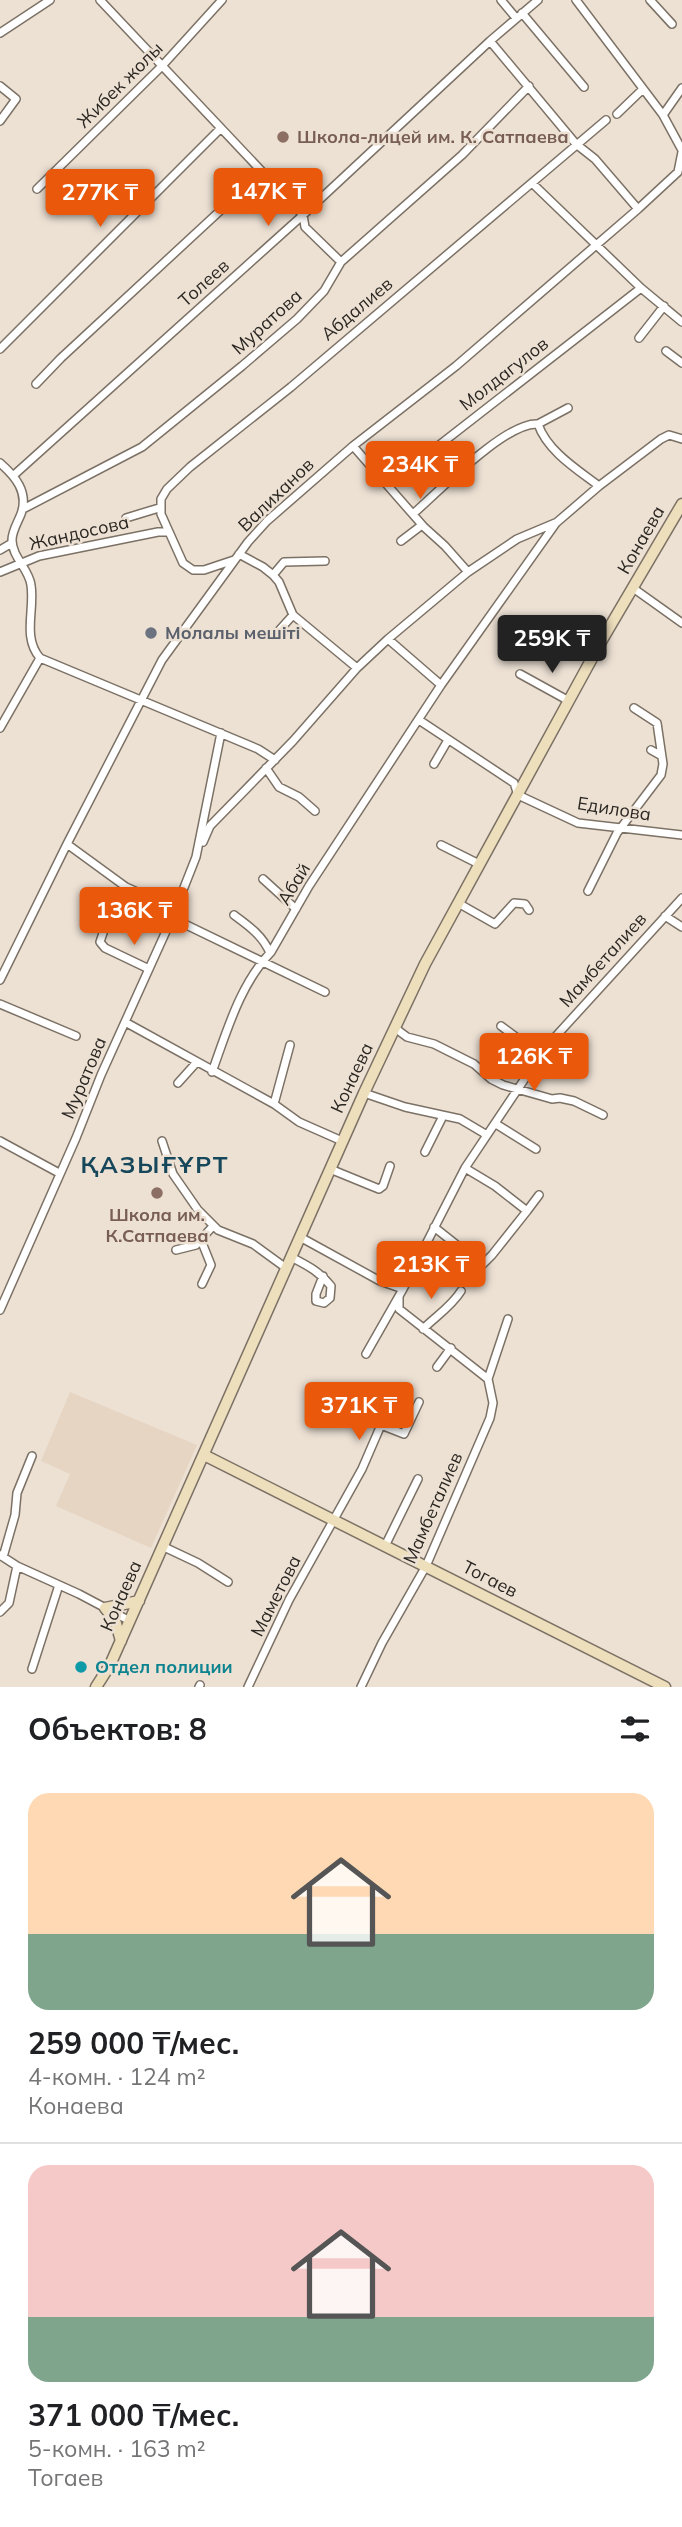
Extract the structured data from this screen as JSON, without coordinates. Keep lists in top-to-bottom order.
{
  "streets": {
    "main road": ["Конаева", "Тогаев"],
    "street": [
      "Жибек жолы",
      "Толеев",
      "Абдалиев",
      "Муратова",
      "Молдагулов",
      "Валиханов",
      "Жандосова",
      "Едилова",
      "Абай",
      "Мамбеталиев",
      "Маметова"
    ]
  },
  "crossings": [
    ["Муратова", "Абай"],
    ["Конаева", "Едилова"],
    ["Конаева", "Тогаев"],
    ["Мамбеталиев", "Тогаев"],
    ["Тогаев", "Маметова"]
  ],
  "districts": ["ҚАЗЫҒҰРТ"],
  "places": [
    "Школа-лицей им. К. Сатпаева",
    "Молалы мешіті",
    "Школа им. К.Сатпаева",
    "Отдел полиции"
  ],
  "page": {
    "price": [
      "147K ₸",
      "277K ₸",
      "234K ₸",
      "259K ₸",
      "136K ₸",
      "126K ₸",
      "213K ₸",
      "371K ₸"
    ],
    "heading": "Объектов: 8",
    "list": [
      {
        "name": "259 000 ₸/мес.",
        "note": "4-комн. · 124 m² · Конаева"
      },
      {
        "name": "371 000 ₸/мес.",
        "note": "5-комн. · 163 m² · Тогаев"
      }
    ]
  }
}
